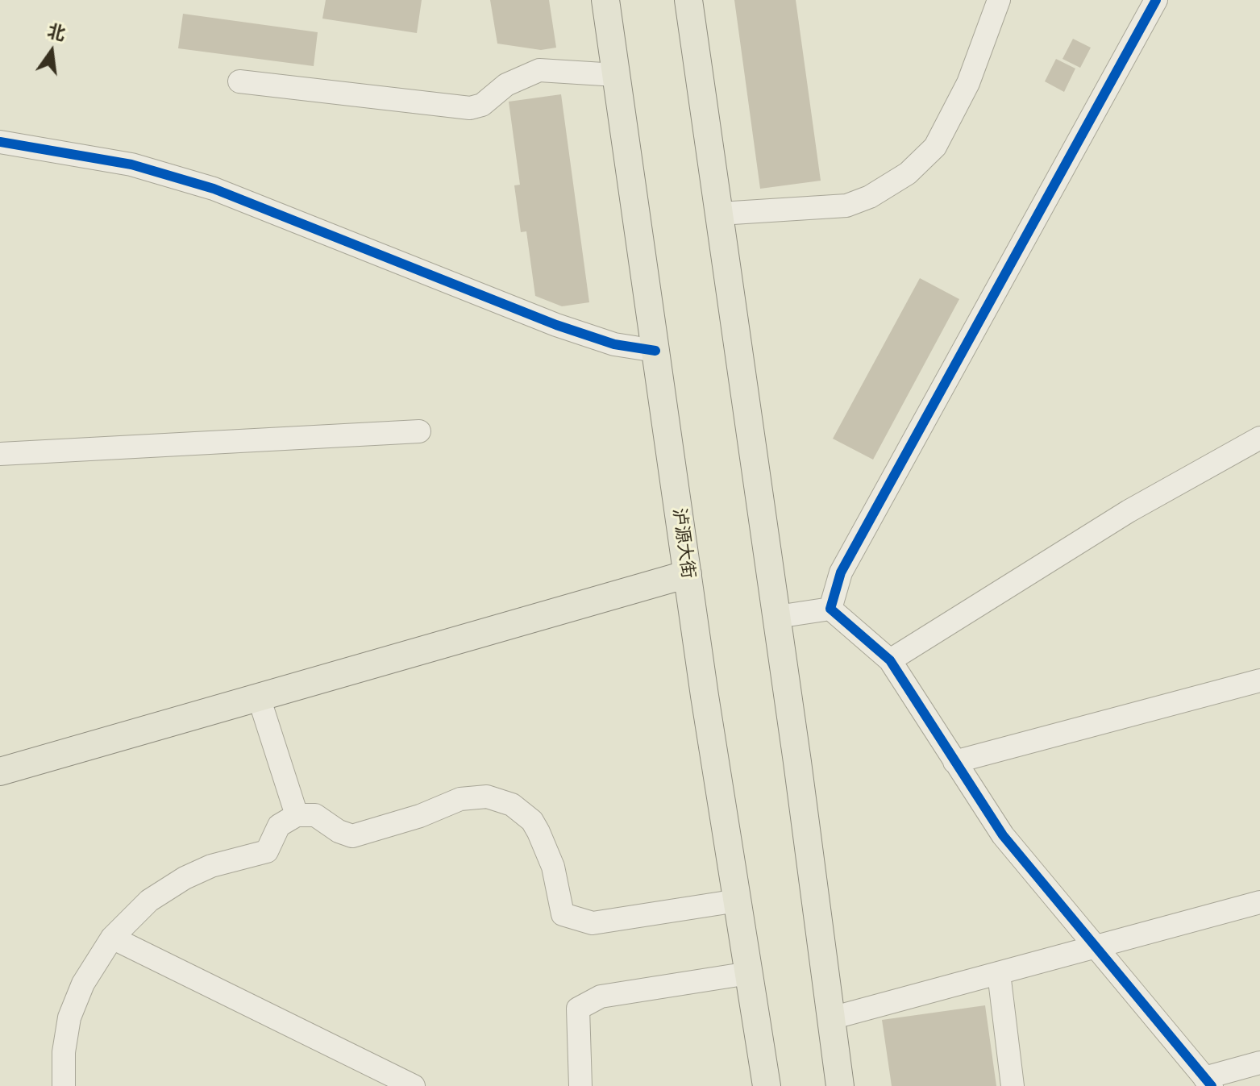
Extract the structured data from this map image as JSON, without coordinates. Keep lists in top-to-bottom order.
{
  "streets": {
    "main road": ["泸源大街"]
  },
  "north": "top"
}
